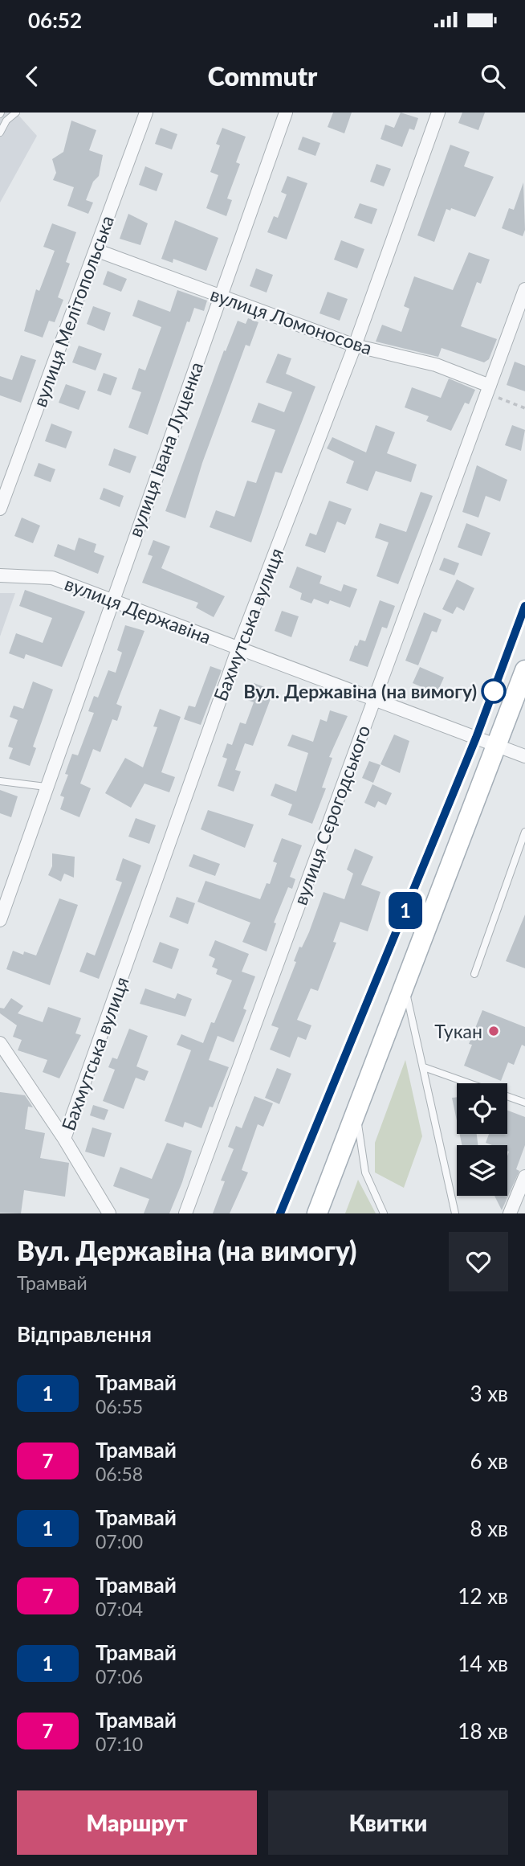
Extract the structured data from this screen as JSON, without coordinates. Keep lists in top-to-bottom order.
{
  "streets": {
    "street": [
      "вулиця Мелітопольська",
      "вулиця Ломоносова",
      "вулиця Івана Луценка",
      "вулиця Державіна",
      "Бахмутська вулиця",
      "вулиця Сєрогодського"
    ]
  },
  "crossings": [
    ["вулиця Мелітопольська", "вулиця Ломоносова"],
    ["вулиця Ломоносова", "вулиця Івана Луценка"],
    ["вулиця Ломоносова", "Бахмутська вулиця"],
    ["вулиця Ломоносова", "вулиця Сєрогодського"],
    ["вулиця Івана Луценка", "вулиця Державіна"],
    ["вулиця Державіна", "Бахмутська вулиця"],
    ["вулиця Державіна", "вулиця Сєрогодського"]
  ],
  "places": ["Вул. Державіна (на вимогу)", "Тукан"],
  "lines": ["tram line 1"],
  "page": {
    "status": "06:52",
    "header": "Commutr",
    "on_map": "1",
    "heading": [
      ["Вул. Державіна (на вимогу)", "Трамвай"],
      "Відправлення"
    ],
    "list": [
      {
        "mark": "1",
        "name": "Трамвай",
        "note": "06:55",
        "value": "3 хв"
      },
      {
        "mark": "7",
        "name": "Трамвай",
        "note": "06:58",
        "value": "6 хв"
      },
      {
        "mark": "1",
        "name": "Трамвай",
        "note": "07:00",
        "value": "8 хв"
      },
      {
        "mark": "7",
        "name": "Трамвай",
        "note": "07:04",
        "value": "12 хв"
      },
      {
        "mark": "1",
        "name": "Трамвай",
        "note": "07:06",
        "value": "14 хв"
      },
      {
        "mark": "7",
        "name": "Трамвай",
        "note": "07:10",
        "value": "18 хв"
      }
    ],
    "buttons": ["Маршрут", "Квитки"]
  }
}
